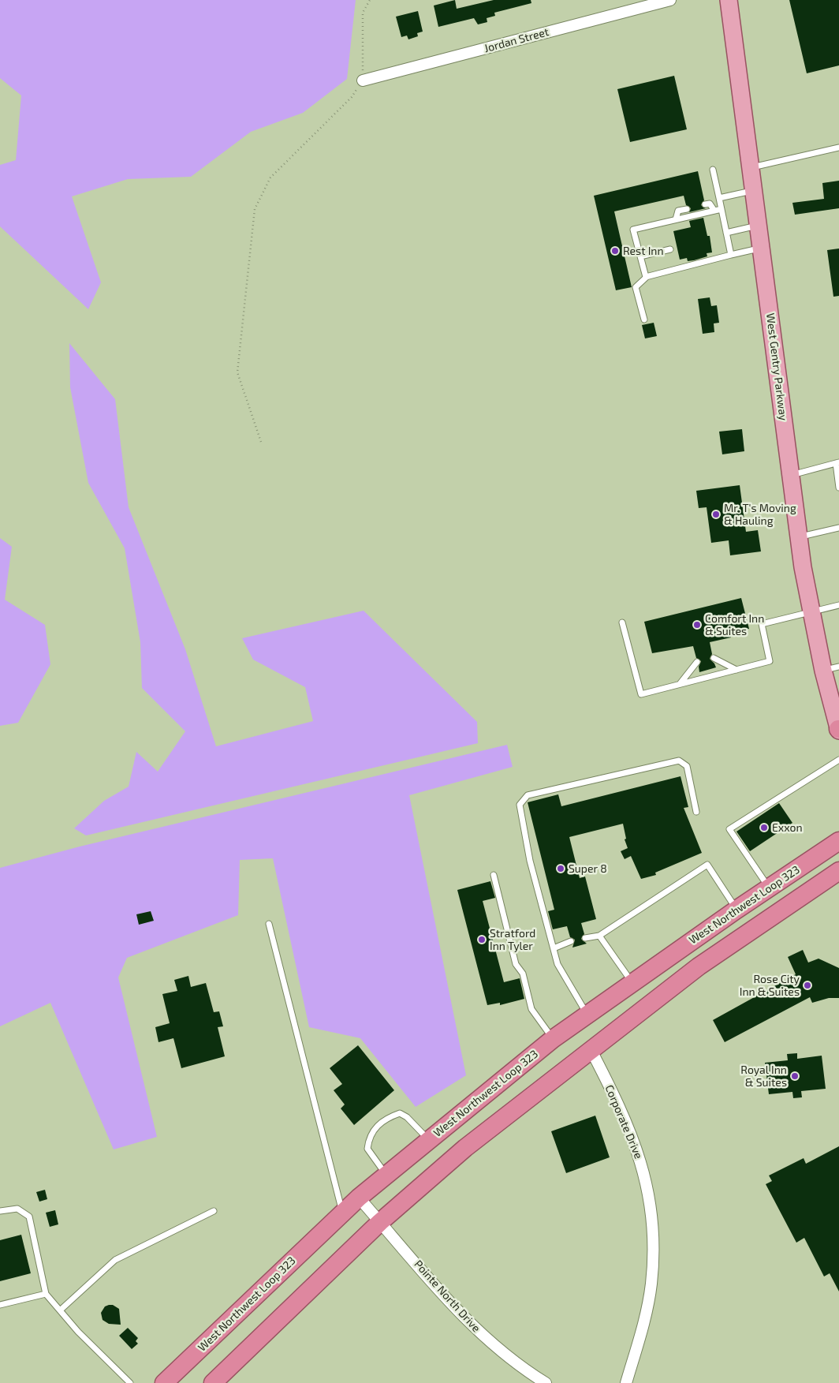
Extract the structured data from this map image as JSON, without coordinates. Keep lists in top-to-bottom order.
{
  "streets": {
    "highway": ["West Northwest Loop 323"],
    "main road": ["West Gentry Parkway"],
    "street": ["Jordan Street", "Corporate Drive", "Pointe North Drive"]
  },
  "crossings": [
    ["West Northwest Loop 323", "Pointe North Drive"]
  ],
  "places": [
    "Rest Inn",
    "Mr. T's Moving & Hauling",
    "Comfort Inn & Suites",
    "Exxon",
    "Super 8",
    "Stratford Inn Tyler",
    "Rose City Inn & Suites",
    "Royal Inn & Suites"
  ]
}
